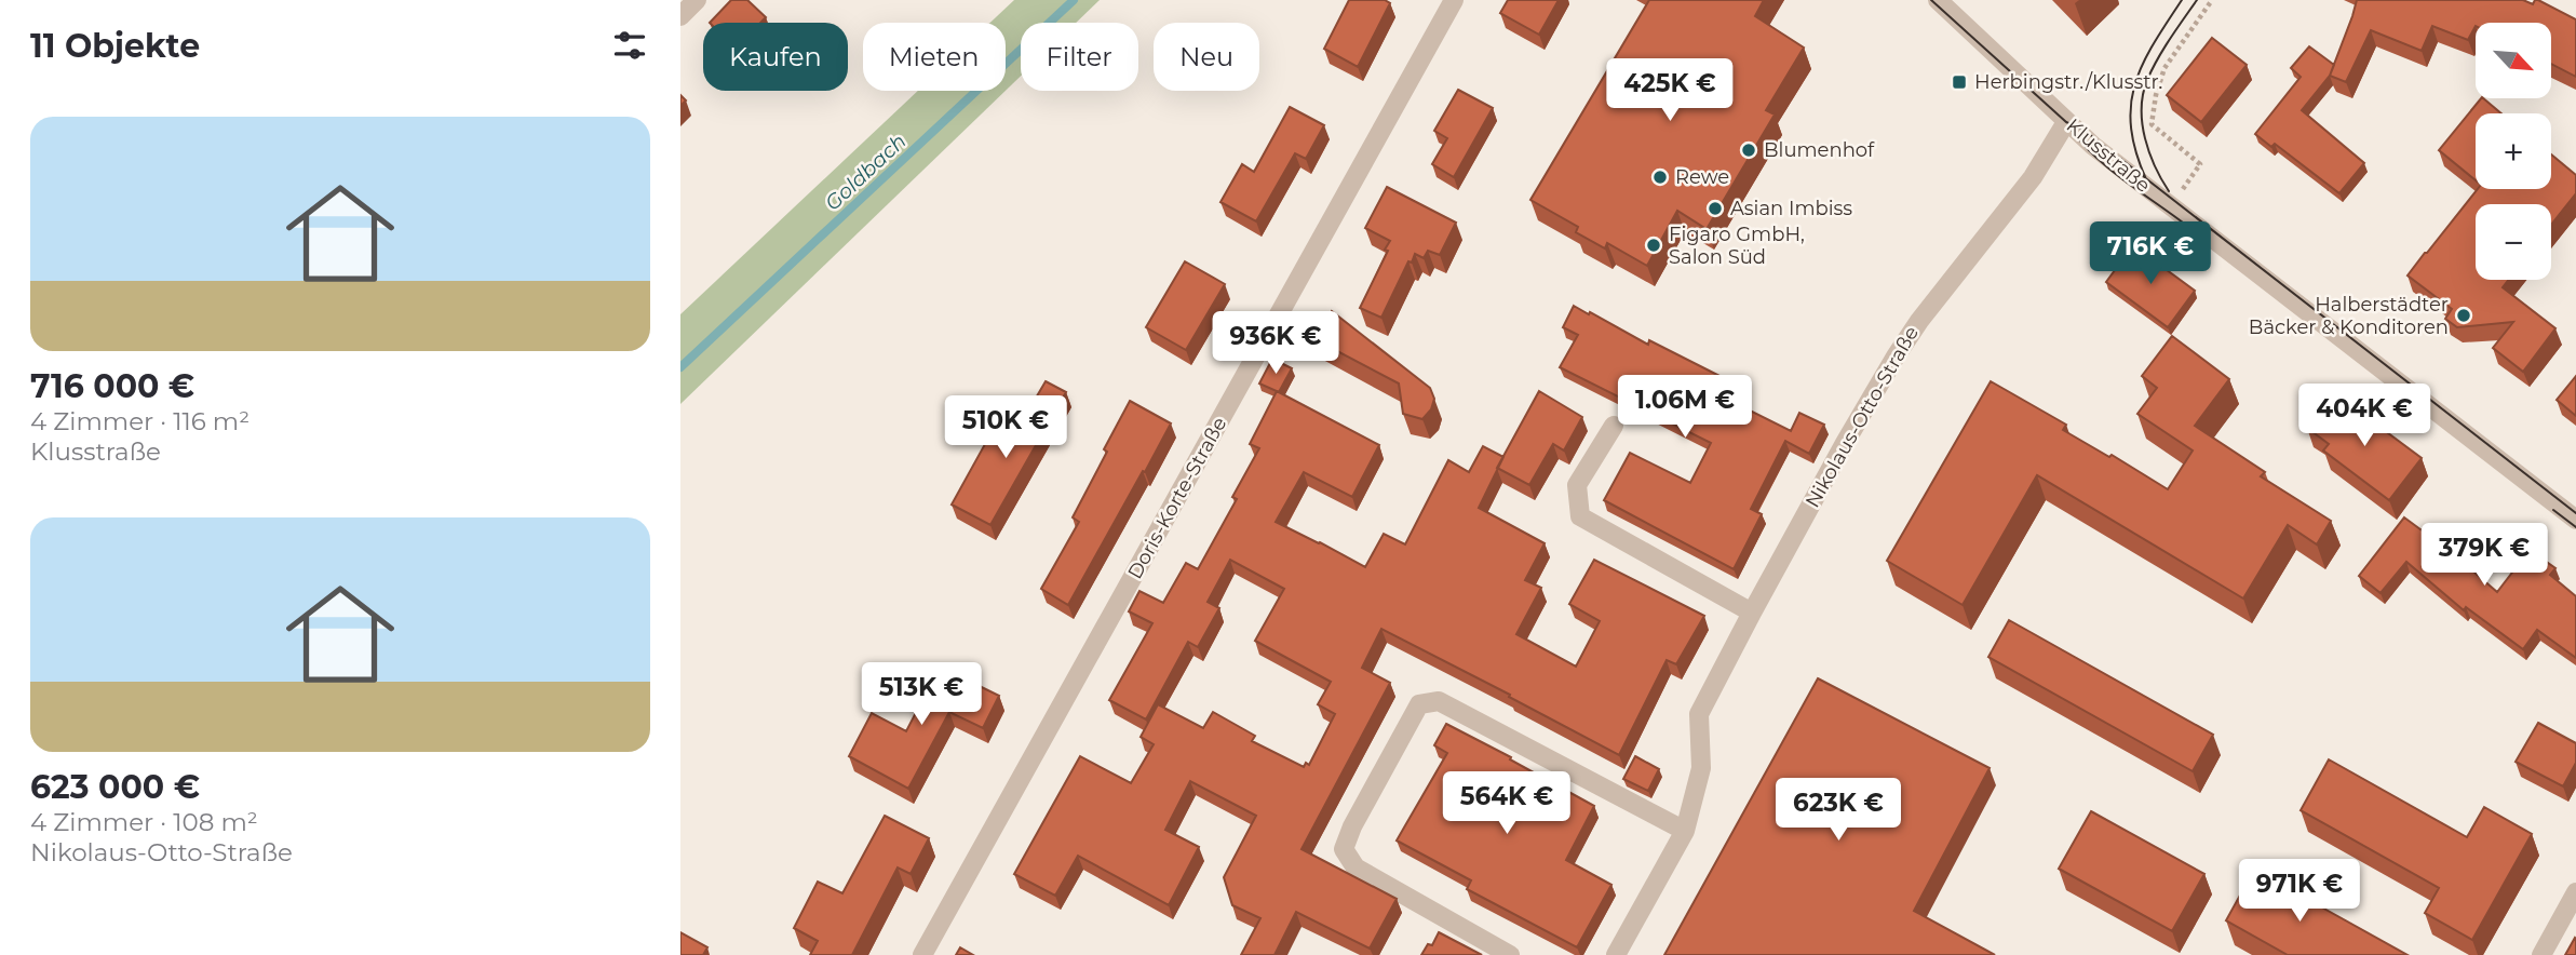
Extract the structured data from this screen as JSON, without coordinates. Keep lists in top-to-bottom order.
{
  "streets": {
    "street": ["Klusstraße", "Nikolaus-Otto-Straße", "Doris-Korte-Straße"]
  },
  "crossings": [
    ["Klusstraße", "Nikolaus-Otto-Straße"]
  ],
  "water": ["Goldbach"],
  "places": {
    "transit": ["Herbingstr./Klusstr."],
    "other": [
      "Blumenhof",
      "Rewe",
      "Asian Imbiss",
      "Figaro GmbH, Salon Süd",
      "Halberstädter Bäcker & Konditoren"
    ]
  },
  "north": "bottom right",
  "page": {
    "heading": "11 Objekte",
    "map_buttons": ["+", "−"],
    "chip": [
      "Kaufen",
      "Mieten",
      "Filter",
      "Neu"
    ],
    "price": [
      "425K €",
      "716K €",
      "936K €",
      "1.06M €",
      "404K €",
      "510K €",
      "379K €",
      "513K €",
      "564K €",
      "623K €",
      "971K €"
    ],
    "list": [
      {
        "name": "716 000 €",
        "note": "4 Zimmer · 116 m² · Klusstraße"
      },
      {
        "name": "623 000 €",
        "note": "4 Zimmer · 108 m² · Nikolaus-Otto-Straße"
      }
    ]
  }
}
